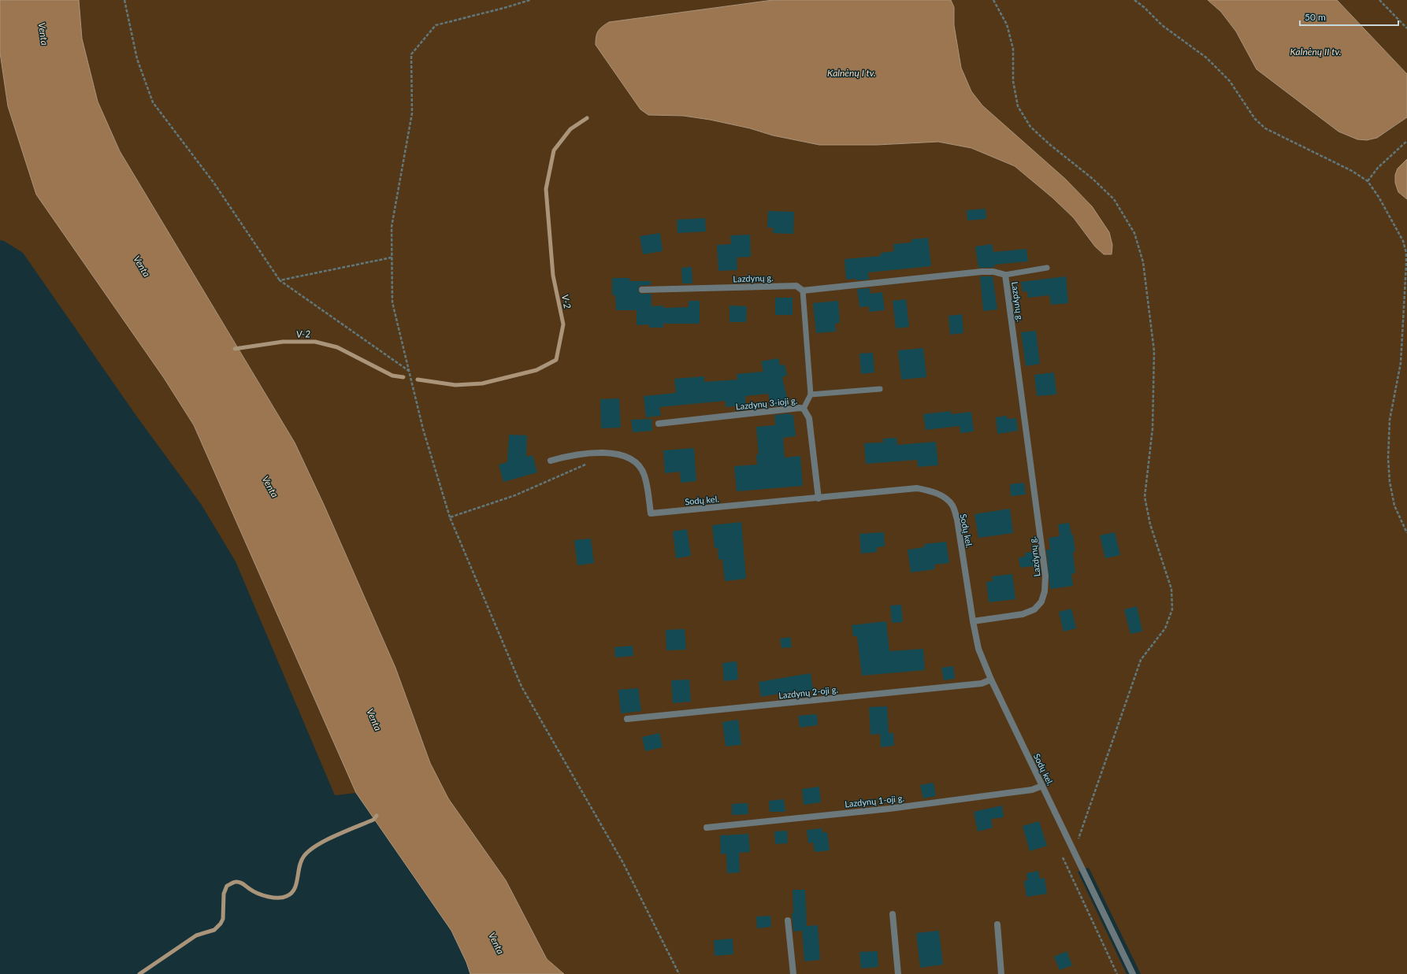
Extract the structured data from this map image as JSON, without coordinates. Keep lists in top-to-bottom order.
{
  "streets": {
    "street": [
      "Lazdynų g.",
      "Lazdynų 3-ioji g.",
      "Sodų kel.",
      "Lazdynų 2-oji g.",
      "Lazdynų 1-oji g."
    ]
  },
  "crossings": [
    ["Lazdynų g.", "Sodų kel."],
    ["Lazdynų 3-ioji g.", "Sodų kel."],
    ["Sodų kel.", "Lazdynų 2-oji g."],
    ["Sodų kel.", "Lazdynų 1-oji g."]
  ],
  "water": [
    "Venta",
    "Kalnėnų II tv.",
    "Kalnėnų I tv.",
    "V-2"
  ],
  "scale_bar": "50 m"
}
